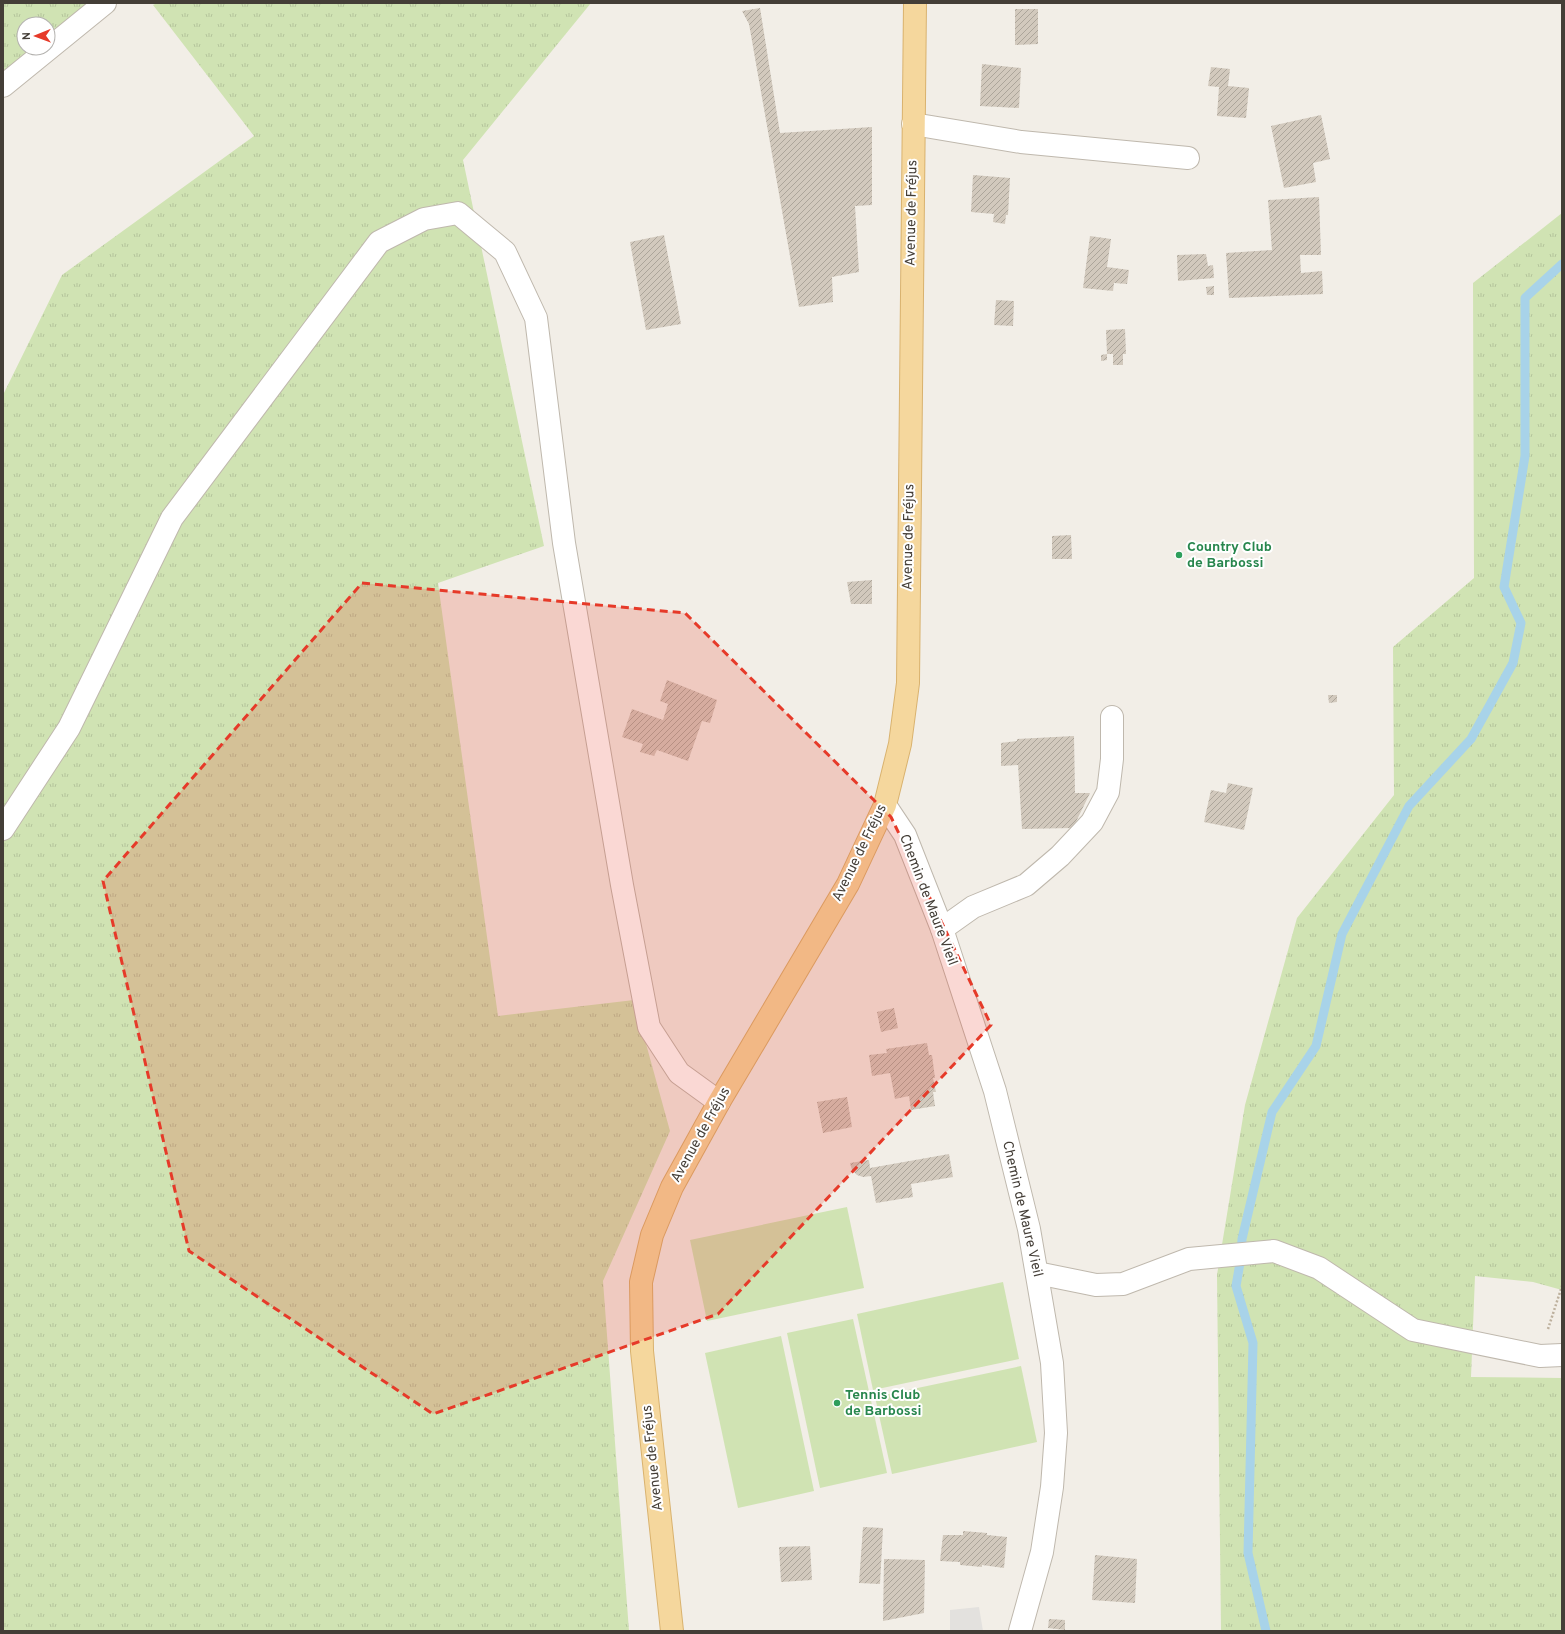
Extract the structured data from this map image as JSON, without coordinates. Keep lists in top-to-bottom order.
{
  "streets": {
    "main road": ["Avenue de Fréjus"],
    "street": ["Chemin de Maure Vieil"]
  },
  "crossings": [
    ["Avenue de Fréjus", "Chemin de Maure Vieil"]
  ],
  "places": ["Country Club de Barbossi", "Tennis Club de Barbossi"],
  "north": "left"
}
